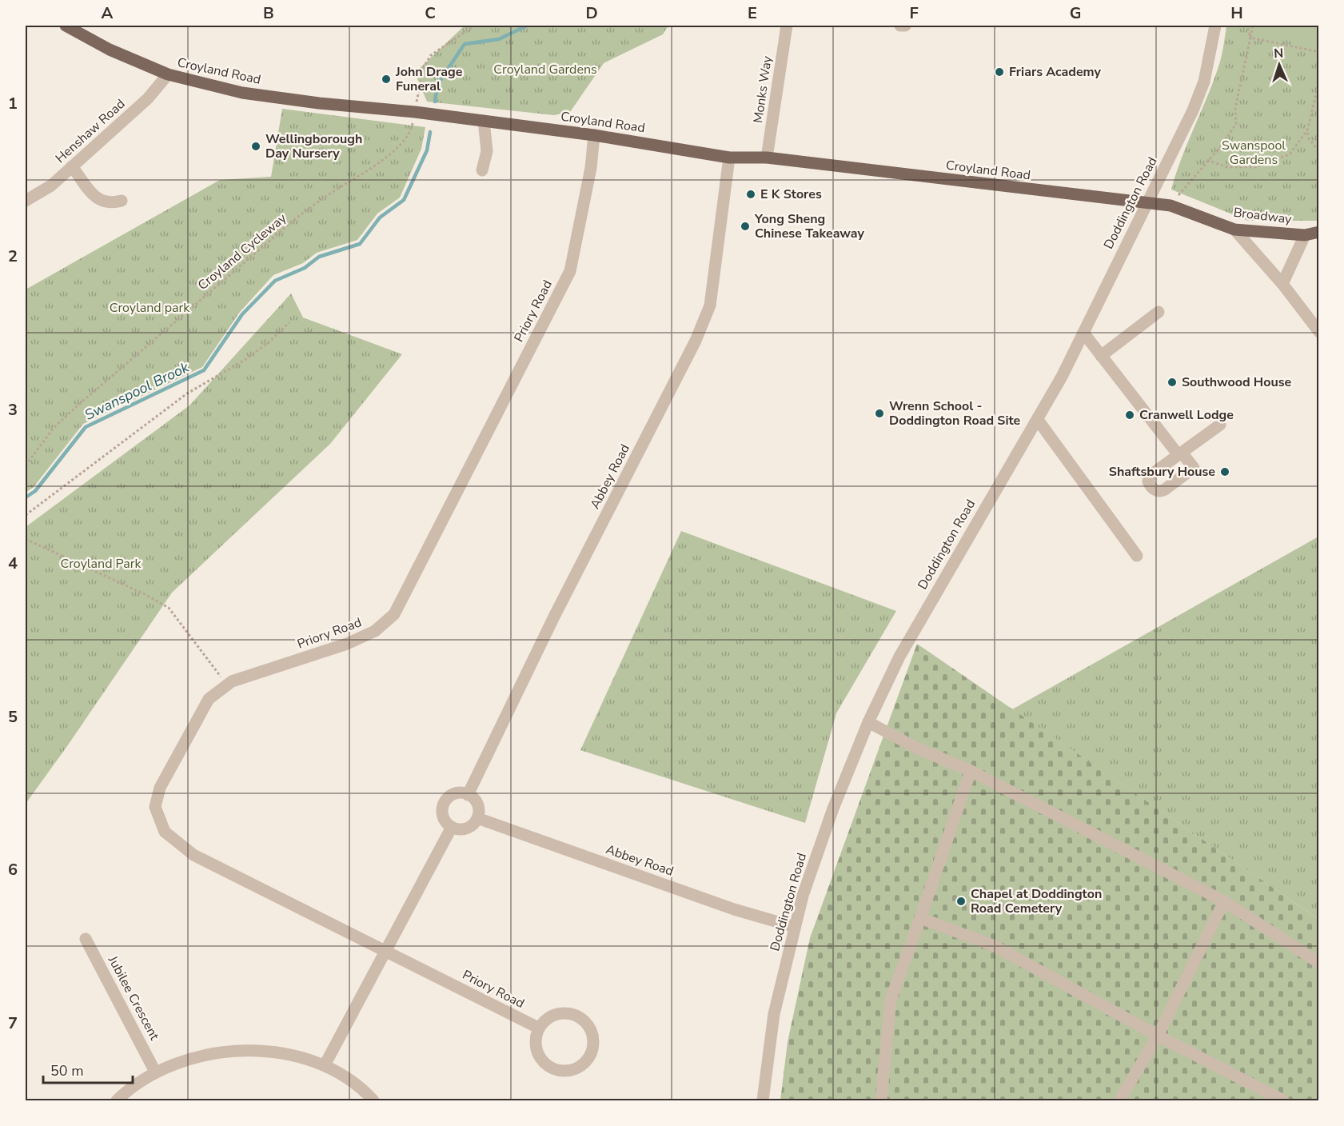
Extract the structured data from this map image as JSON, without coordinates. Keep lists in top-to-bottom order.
{
  "streets": {
    "main road": ["Croyland Road", "Broadway"],
    "street": [
      "Monks Way",
      "Henshaw Road",
      "Doddington Road",
      "Priory Road",
      "Abbey Road",
      "Jubilee Crescent"
    ],
    "path": ["Croyland Cycleway"]
  },
  "crossings": [
    ["Croyland Road", "Monks Way"],
    ["Croyland Road", "Henshaw Road"],
    ["Croyland Road", "Doddington Road"],
    ["Croyland Road", "Broadway"],
    ["Croyland Road", "Priory Road"],
    ["Croyland Road", "Abbey Road"],
    ["Doddington Road", "Broadway"],
    ["Doddington Road", "Abbey Road"]
  ],
  "water": ["Swanspool Brook"],
  "parks": [
    "Croyland Gardens",
    "Swanspool Gardens",
    "Croyland park",
    "Croyland Park"
  ],
  "places": [
    "Friars Academy",
    "John Drage Funeral",
    "Wellingborough Day Nursery",
    "E K Stores",
    "Yong Sheng Chinese Takeaway",
    "Southwood House",
    "Wrenn School - Doddington Road Site",
    "Cranwell Lodge",
    "Shaftsbury House",
    "Chapel at Doddington Road Cemetery"
  ],
  "scale_bar": "50 m",
  "north": "top",
  "grid": {
    "columns": [
      "A",
      "B",
      "C",
      "D",
      "E",
      "F",
      "G",
      "H"
    ],
    "rows": [
      "1",
      "2",
      "3",
      "4",
      "5",
      "6",
      "7"
    ]
  }
}
